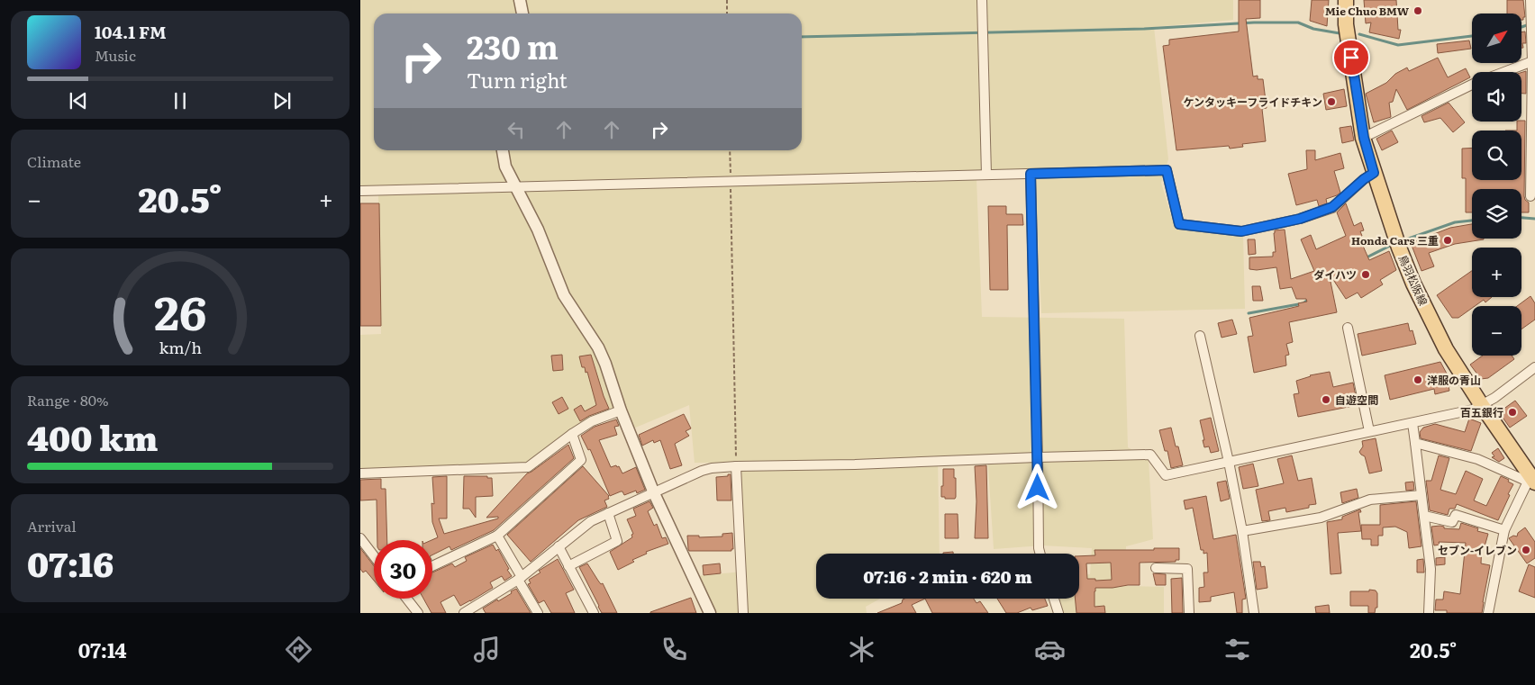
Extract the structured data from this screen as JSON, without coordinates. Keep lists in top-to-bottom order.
{
  "streets": {
    "main road": ["鳥羽松阪線"]
  },
  "places": [
    "Mie Chuo BMW",
    "ケンタッキーフライドチキン",
    "Honda Cars 三重",
    "ダイハツ",
    "洋服の青山",
    "自遊空間",
    "百五銀行",
    "セブン-イレブン"
  ],
  "north": "top right",
  "page": {
    "map_buttons": ["+", "−"],
    "turn": ["230 m", "Turn right"],
    "song": ["104.1 FM", "Music"],
    "tile": [
      "Climate",
      ["Range · 80%", "400 km"],
      ["Arrival", "07:16"]
    ],
    "heat": ["−", "20.5°", "+"],
    "limit": "30",
    "trip": "07:16 · 2 min · 620 m",
    "tabs": ["07:14", "20.5°"],
    "gauge": ["26", "km/h"]
  }
}
